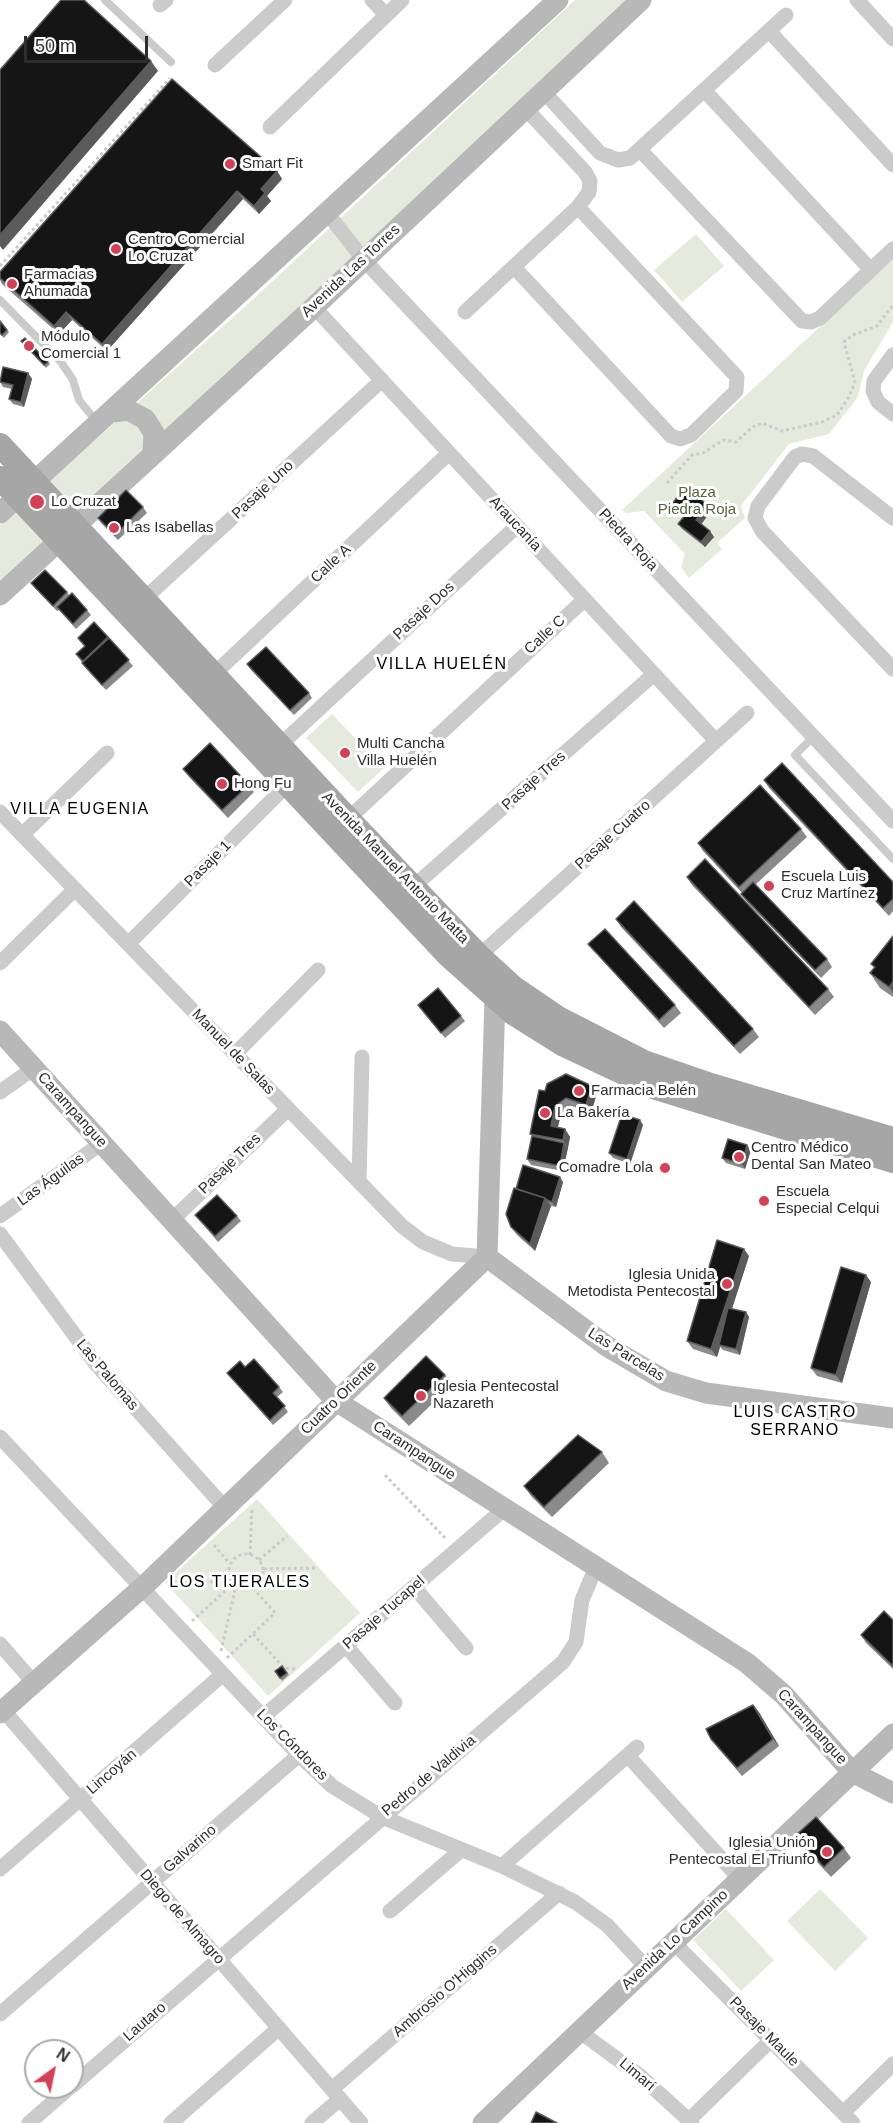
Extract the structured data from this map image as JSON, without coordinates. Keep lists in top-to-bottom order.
{
  "streets": {
    "main road": ["Avenida Manuel Antonio Matta"],
    "street": [
      "Avenida Las Torres",
      "Pasaje Uno",
      "Araucanía",
      "Piedra Roja",
      "Calle A",
      "Pasaje Dos",
      "Calle C",
      "Pasaje Tres",
      "Pasaje Cuatro",
      "Pasaje 1",
      "Manuel de Salas",
      "Carampangue",
      "Las Águilas",
      "Las Parcelas",
      "Las Palomas",
      "Cuatro Oriente",
      "Pasaje Tucapel",
      "Los Cóndores",
      "Lincoyán",
      "Pedro de Valdivia",
      "Galvarino",
      "Diego de Almagro",
      "Avenida Lo Campino",
      "Ambrosio O'Higgins",
      "Lautaro",
      "Pasaje Maule",
      "Limarí"
    ]
  },
  "crossings": [
    ["Avenida Las Torres", "Araucanía"],
    ["Avenida Las Torres", "Piedra Roja"],
    ["Avenida Las Torres", "Avenida Manuel Antonio Matta"],
    ["Pasaje Uno", "Araucanía"],
    ["Pasaje Uno", "Avenida Manuel Antonio Matta"],
    ["Araucanía", "Calle A"],
    ["Araucanía", "Pasaje Dos"],
    ["Araucanía", "Calle C"],
    ["Araucanía", "Pasaje Tres"],
    ["Araucanía", "Pasaje Cuatro"],
    ["Calle A", "Avenida Manuel Antonio Matta"],
    ["Pasaje Dos", "Avenida Manuel Antonio Matta"],
    ["Calle C", "Avenida Manuel Antonio Matta"],
    ["Pasaje Tres", "Avenida Manuel Antonio Matta"],
    ["Pasaje Tres", "Manuel de Salas"],
    ["Pasaje Tres", "Carampangue"],
    ["Pasaje Cuatro", "Avenida Manuel Antonio Matta"],
    ["Pasaje 1", "Avenida Manuel Antonio Matta"],
    ["Pasaje 1", "Manuel de Salas"],
    ["Manuel de Salas", "Las Parcelas"],
    ["Manuel de Salas", "Cuatro Oriente"],
    ["Carampangue", "Las Águilas"],
    ["Carampangue", "Cuatro Oriente"],
    ["Carampangue", "Pasaje Tucapel"],
    ["Carampangue", "Pedro de Valdivia"],
    ["Carampangue", "Avenida Lo Campino"],
    ["Las Parcelas", "Cuatro Oriente"],
    ["Las Palomas", "Cuatro Oriente"],
    ["Cuatro Oriente", "Los Cóndores"],
    ["Cuatro Oriente", "Diego de Almagro"],
    ["Pasaje Tucapel", "Los Cóndores"],
    ["Los Cóndores", "Lincoyán"],
    ["Los Cóndores", "Pedro de Valdivia"],
    ["Los Cóndores", "Galvarino"],
    ["Los Cóndores", "Avenida Lo Campino"],
    ["Los Cóndores", "Ambrosio O'Higgins"],
    ["Lincoyán", "Diego de Almagro"],
    ["Pedro de Valdivia", "Diego de Almagro"],
    ["Pedro de Valdivia", "Lautaro"],
    ["Galvarino", "Diego de Almagro"],
    ["Diego de Almagro", "Ambrosio O'Higgins"],
    ["Diego de Almagro", "Lautaro"],
    ["Avenida Lo Campino", "Pasaje Maule"],
    ["Avenida Lo Campino", "Limarí"]
  ],
  "districts": [
    "VILLA HUELÉN",
    "VILLA EUGENIA",
    "LUIS CASTRO SERRANO",
    "LOS TIJERALES"
  ],
  "parks": ["Plaza Piedra Roja"],
  "places": [
    "Smart Fit",
    "Centro Comercial Lo Cruzat",
    "Farmacias Ahumada",
    "Módulo Comercial 1",
    "Lo Cruzat",
    "Las Isabellas",
    "Multi Cancha Villa Huelén",
    "Hong Fu",
    "Escuela Luis Cruz Martínez",
    "Farmacia Belén",
    "La Bakería",
    "Centro Médico Dental San Mateo",
    "Comadre Lola",
    "Escuela Especial Celqui",
    "Iglesia Unida Metodista Pentecostal",
    "Iglesia Pentecostal Nazareth",
    "Iglesia Unión Pentecostal El Triunfo"
  ],
  "scale_bar": "50 m",
  "north": "top right"
}
